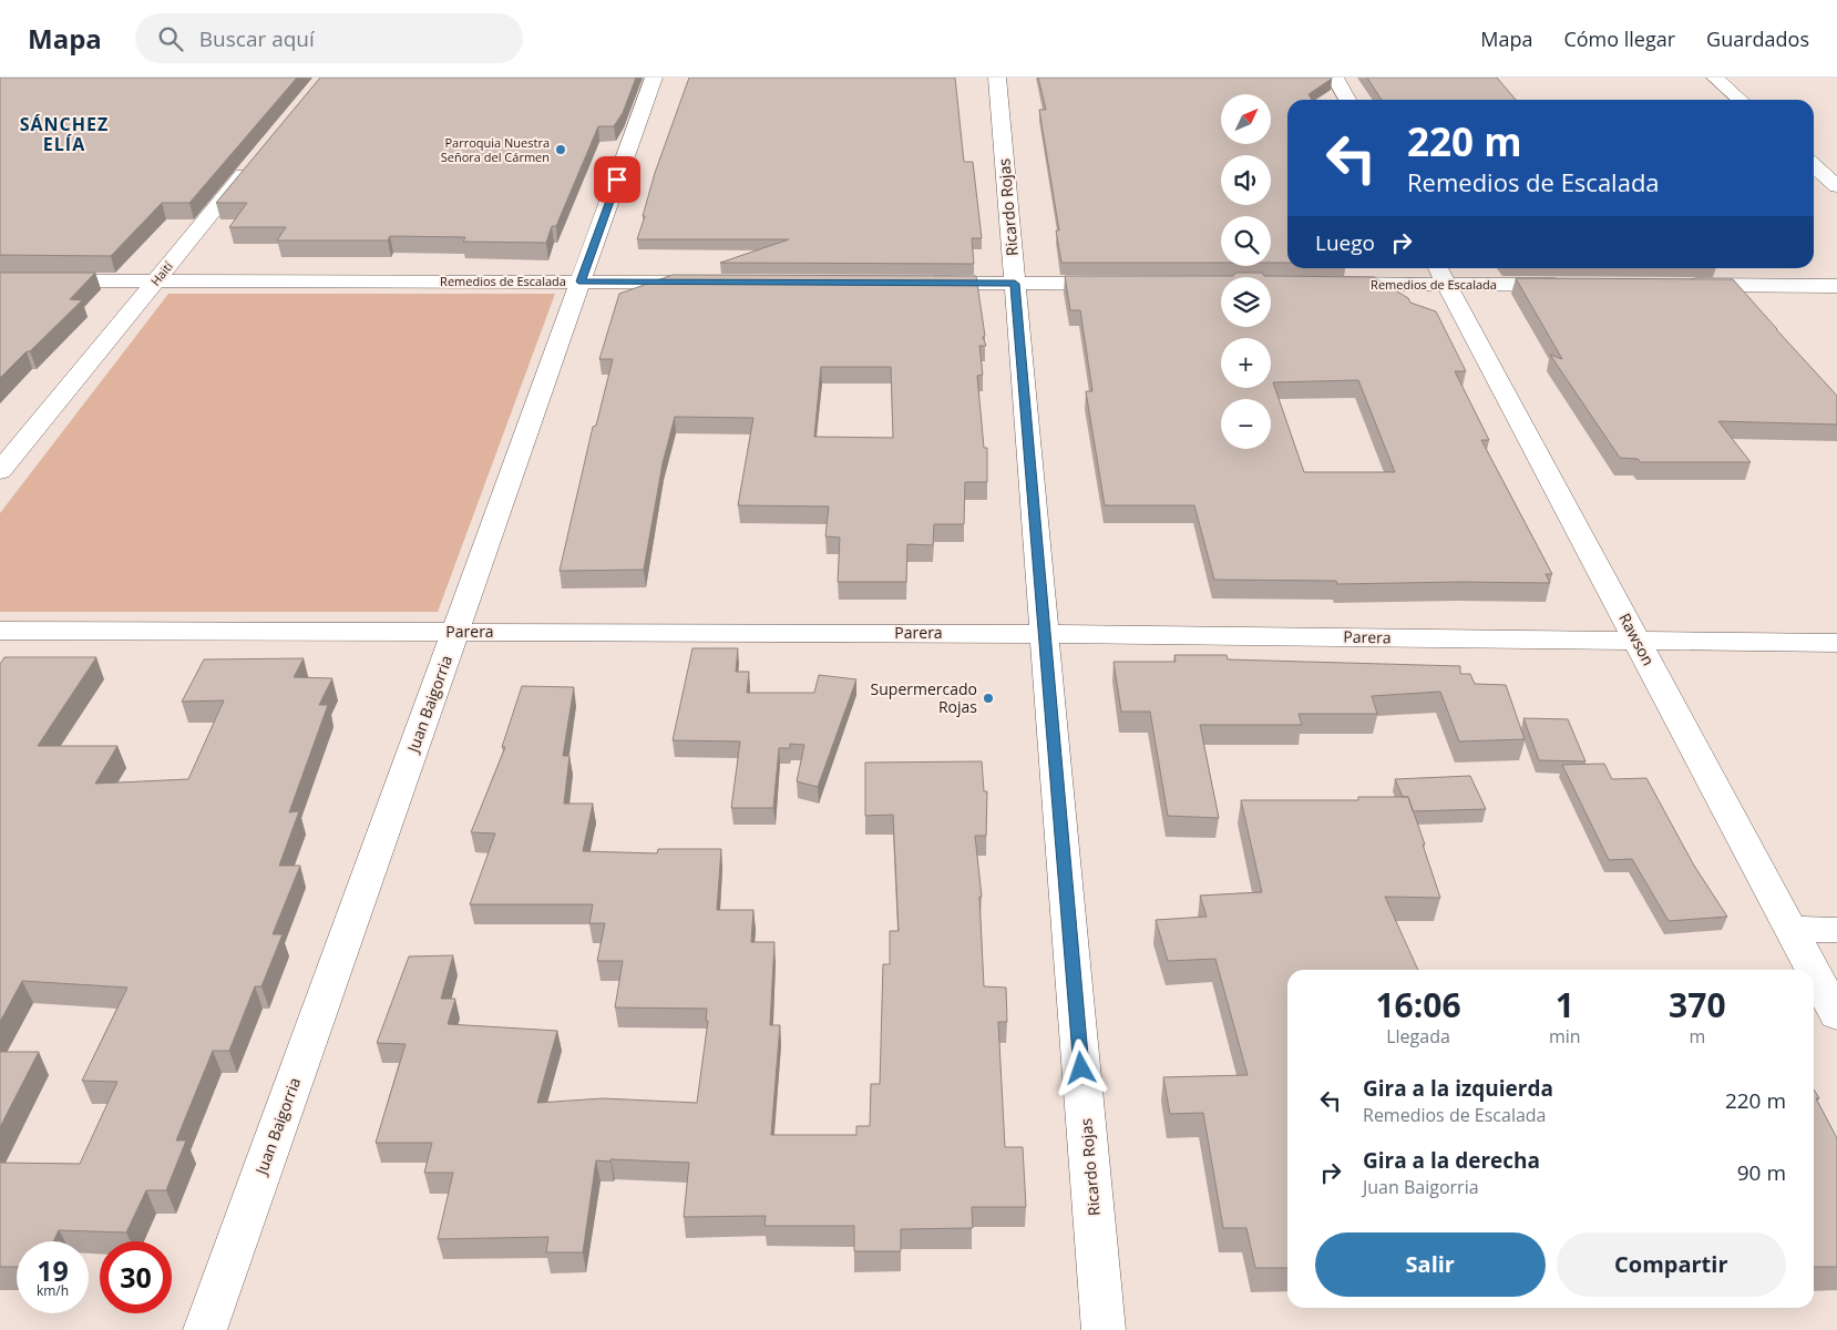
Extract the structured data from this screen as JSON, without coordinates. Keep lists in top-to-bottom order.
{
  "streets": {
    "street": [
      "Ricardo Rojas",
      "Haití",
      "Remedios de Escalada",
      "Parera",
      "Rawson",
      "Juan Baigorria"
    ]
  },
  "crossings": [
    ["Ricardo Rojas", "Parera"],
    ["Haití", "Remedios de Escalada"],
    ["Remedios de Escalada", "Rawson"],
    ["Remedios de Escalada", "Juan Baigorria"],
    ["Parera", "Rawson"],
    ["Parera", "Juan Baigorria"]
  ],
  "districts": ["SÁNCHEZ ELÍA"],
  "places": ["Parroquia Nuestra Señora del Cármen", "Supermercado Rojas"],
  "north": "top right",
  "page": {
    "header": "Mapa",
    "search": "Buscar aquí",
    "nav": ["Mapa", "Cómo llegar", "Guardados"],
    "map_buttons": ["+", "−"],
    "turn": ["220 m", "Remedios de Escalada"],
    "then": "Luego",
    "eta": [
      "16:06",
      "Llegada",
      "1",
      "min",
      "370",
      "m"
    ],
    "list": [
      {
        "name": "Gira a la izquierda",
        "note": "Remedios de Escalada",
        "value": "220 m"
      },
      {
        "name": "Gira a la derecha",
        "note": "Juan Baigorria",
        "value": "90 m"
      }
    ],
    "buttons": ["Salir", "Compartir"],
    "speed": "19 km/h",
    "limit": "30"
  }
}
